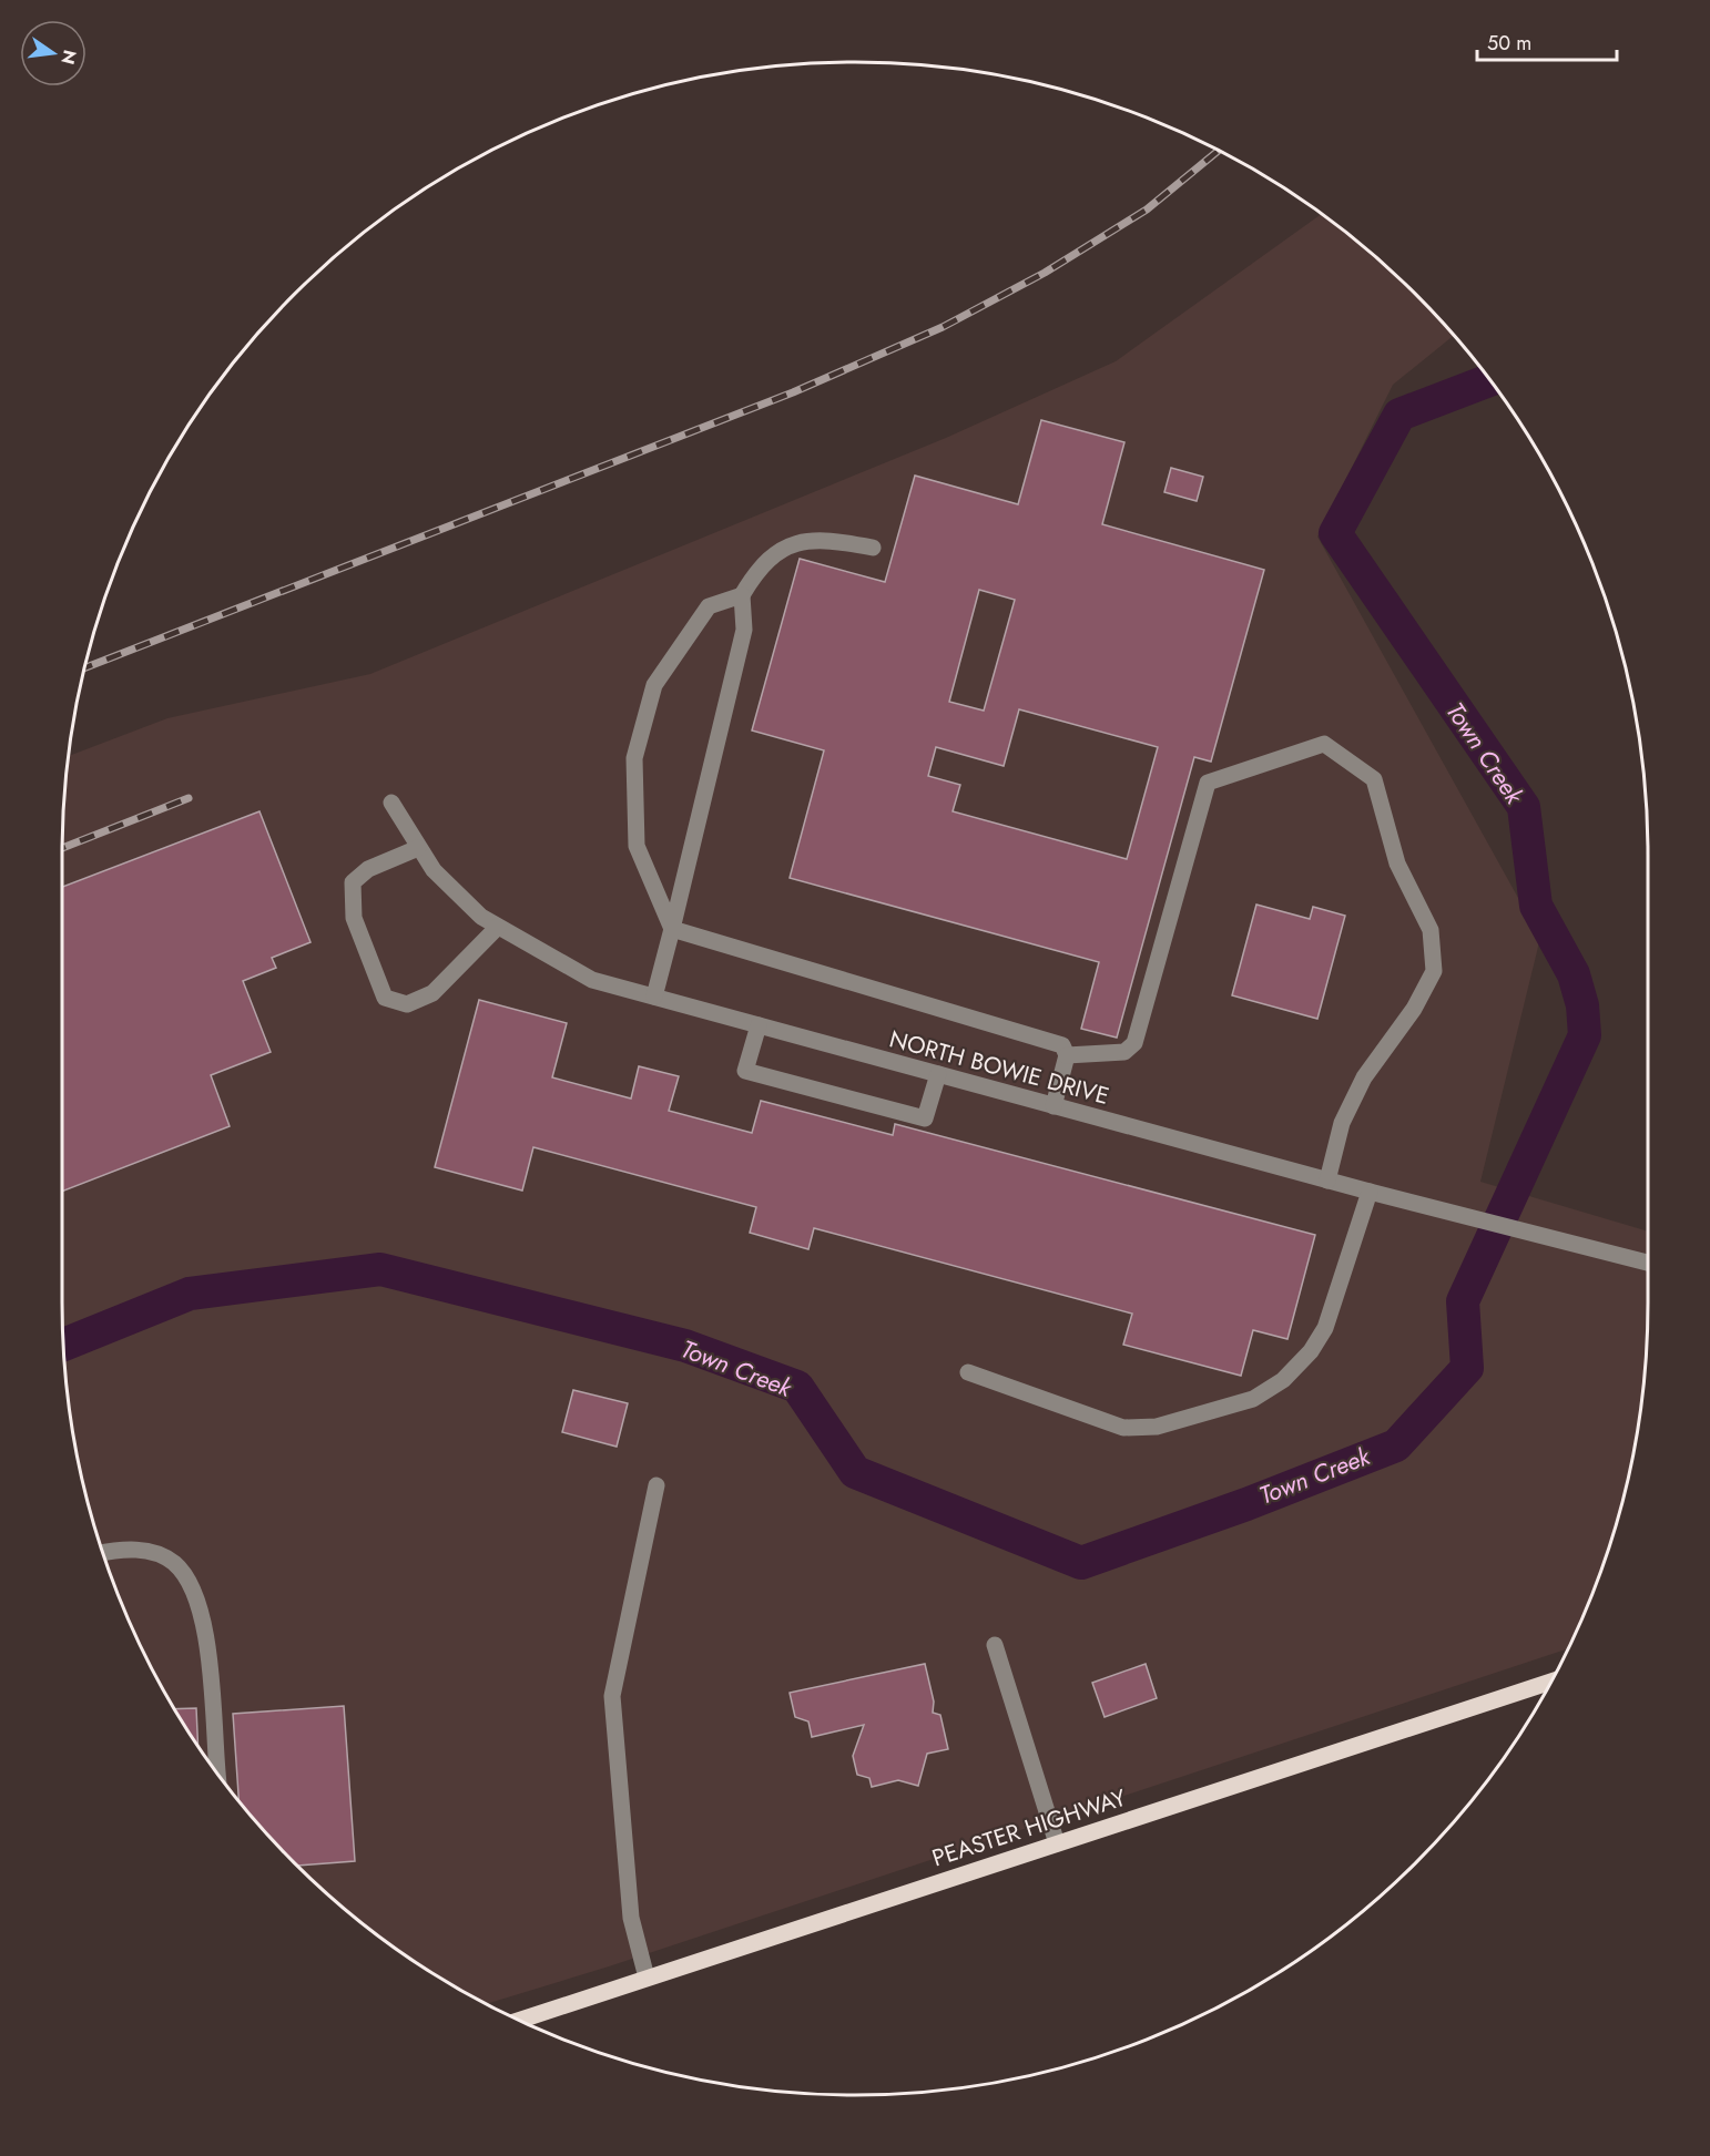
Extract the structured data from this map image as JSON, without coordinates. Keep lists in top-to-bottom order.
{
  "streets": {
    "main road": ["PEASTER HIGHWAY"],
    "street": ["NORTH BOWIE DRIVE"]
  },
  "water": ["Town Creek"],
  "scale_bar": "50 m",
  "north": "right"
}
